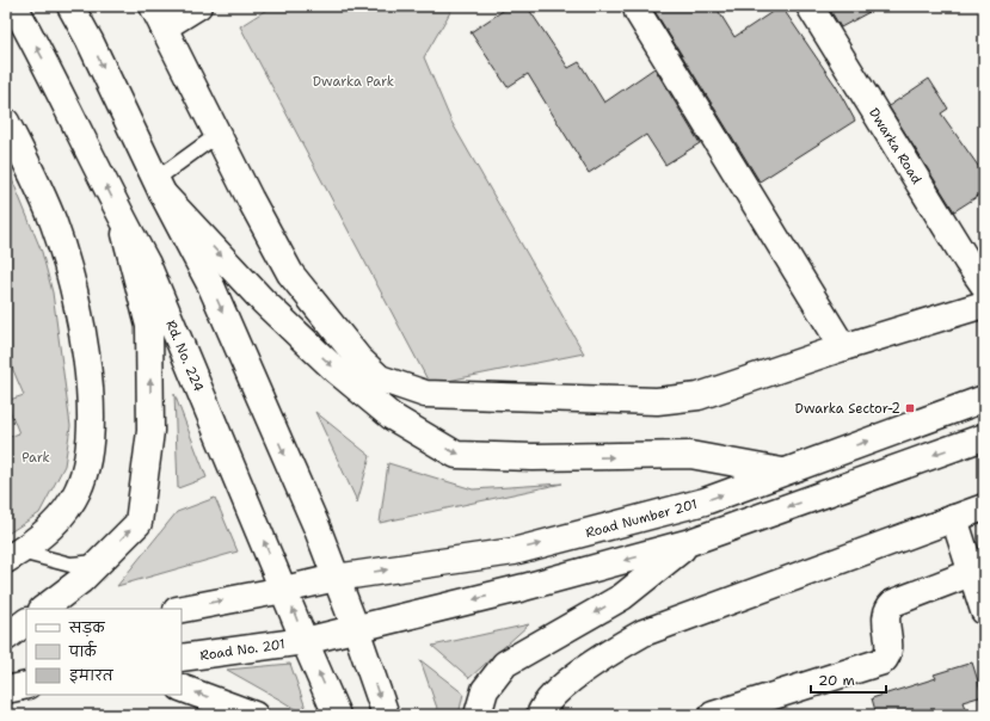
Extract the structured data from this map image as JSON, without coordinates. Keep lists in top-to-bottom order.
{
  "streets": {
    "main road": [
      "Dwarka Road",
      "Rd. No. 224",
      "Road Number 201",
      "Road No. 201"
    ]
  },
  "crossings": [
    ["Rd. No. 224", "Road Number 201"],
    ["Rd. No. 224", "Road No. 201"]
  ],
  "parks": ["Dwarka Park", "Park"],
  "places": {
    "transit": ["Dwarka Sector-2"]
  },
  "legend": ["सड़क", "पार्क", "इमारत"],
  "scale_bar": "20 m"
}
